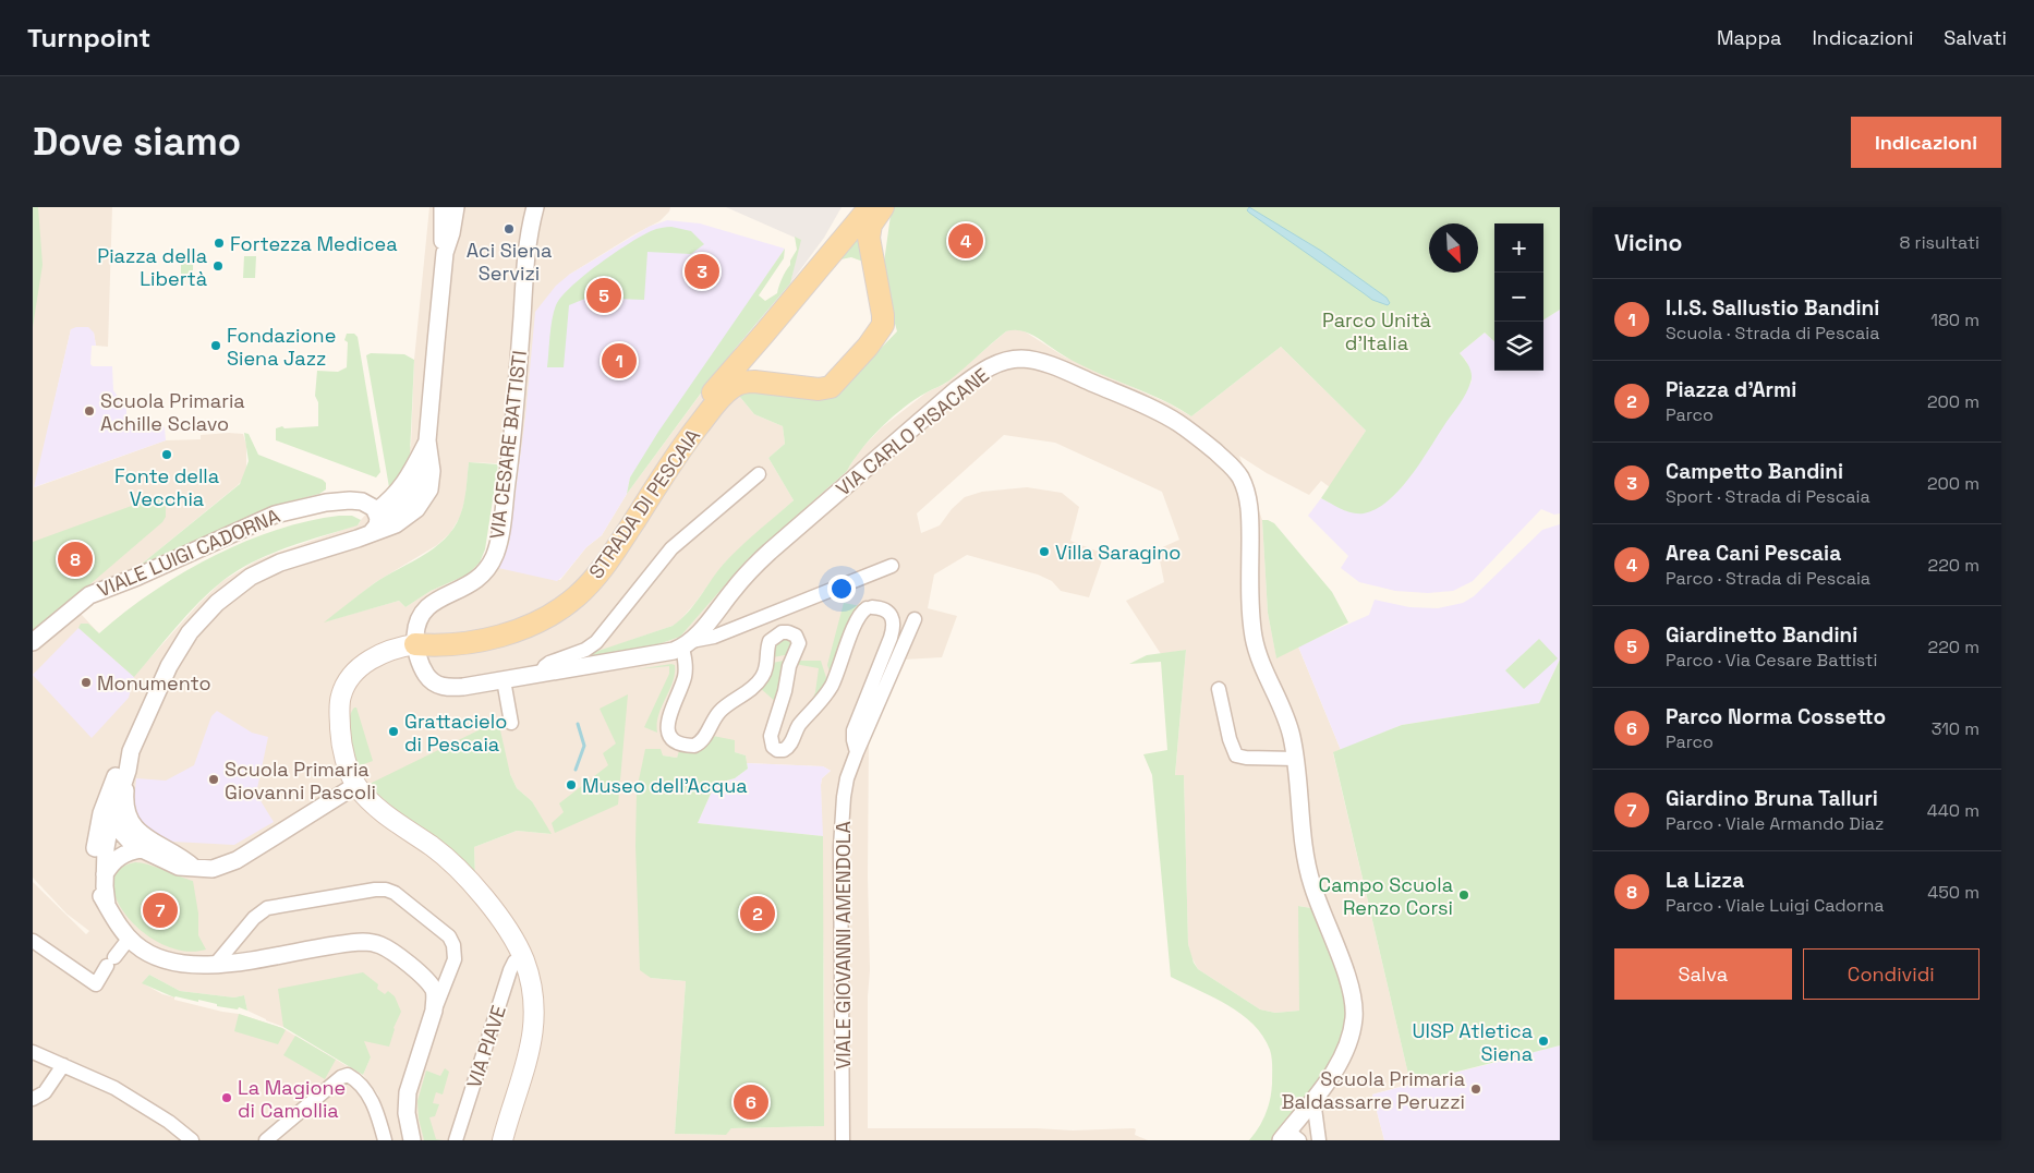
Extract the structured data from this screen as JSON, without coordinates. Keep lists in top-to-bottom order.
{
  "streets": {
    "main road": ["STRADA DI PESCAIA"],
    "street": [
      "VIA CARLO PISACANE",
      "VIA CESARE BATTISTI",
      "VIALE LUIGI CADORNA",
      "VIALE GIOVANNI AMENDOLA",
      "VIA PIAVE"
    ]
  },
  "crossings": [
    ["VIA CESARE BATTISTI", "STRADA DI PESCAIA"]
  ],
  "parks": ["Parco Unità d'Italia"],
  "places": [
    "Aci Siena Servizi",
    "Fortezza Medicea",
    "Piazza della Libertà",
    "Fondazione Siena Jazz",
    "Scuola Primaria Achille Sclavo",
    "Fonte della Vecchia",
    "Villa Saragino",
    "Monumento",
    "Grattacielo di Pescaia",
    "Scuola Primaria Giovanni Pascoli",
    "Museo dell'Acqua",
    "Campo Scuola Renzo Corsi",
    "UISP Atletica Siena",
    "Scuola Primaria Baldassarre Peruzzi",
    "La Magione di Camollia"
  ],
  "north": "bottom right",
  "page": {
    "header": "Turnpoint",
    "nav": ["Mappa", "Indicazioni", "Salvati"],
    "buttons": [
      "Indicazioni",
      ["Salva", "Condividi"]
    ],
    "title": "Dove siamo",
    "heading": ["Vicino", "8 risultati"],
    "pins": [
      "4",
      "3",
      "5",
      "1",
      "8",
      "7",
      "2",
      "6"
    ],
    "map_buttons": ["+", "−"],
    "list": [
      {
        "mark": "1",
        "name": "I.I.S. Sallustio Bandini",
        "note": "Scuola · Strada di Pescaia",
        "value": "180 m"
      },
      {
        "mark": "2",
        "name": "Piazza d'Armi",
        "note": "Parco",
        "value": "200 m"
      },
      {
        "mark": "3",
        "name": "Campetto Bandini",
        "note": "Sport · Strada di Pescaia",
        "value": "200 m"
      },
      {
        "mark": "4",
        "name": "Area Cani Pescaia",
        "note": "Parco · Strada di Pescaia",
        "value": "220 m"
      },
      {
        "mark": "5",
        "name": "Giardinetto Bandini",
        "note": "Parco · Via Cesare Battisti",
        "value": "220 m"
      },
      {
        "mark": "6",
        "name": "Parco Norma Cossetto",
        "note": "Parco",
        "value": "310 m"
      },
      {
        "mark": "7",
        "name": "Giardino Bruna Talluri",
        "note": "Parco · Viale Armando Diaz",
        "value": "440 m"
      },
      {
        "mark": "8",
        "name": "La Lizza",
        "note": "Parco · Viale Luigi Cadorna",
        "value": "450 m"
      }
    ]
  }
}
